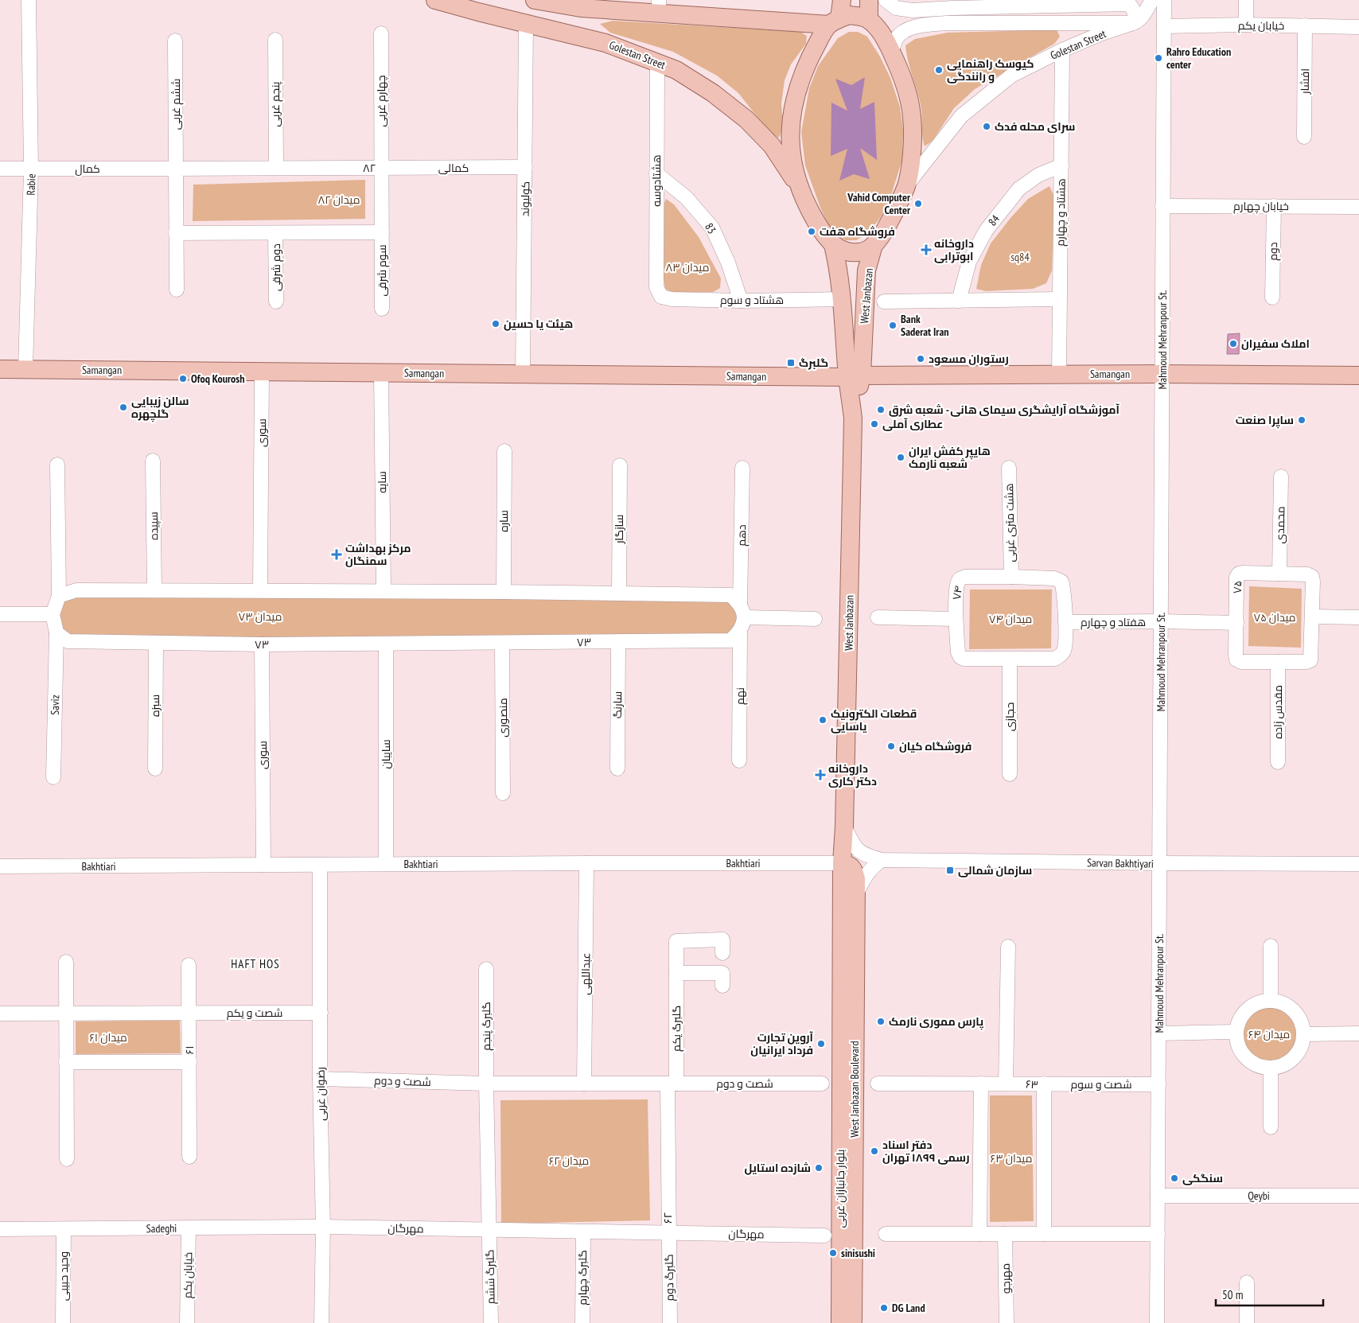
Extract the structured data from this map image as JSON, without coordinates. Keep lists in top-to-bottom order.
{
  "streets": {
    "main road": [
      "Golestan Street",
      "West Janbazan",
      "Samangan",
      "West Janbazan Boulevard",
      "بلوار جانبازان غربی"
    ],
    "street": [
      "خیابان یکم",
      "افشار",
      "چهارم غربی",
      "ششم غربی",
      "پنجم غربی",
      "۸۲",
      "کمالی",
      "کمال",
      "هشتادوسه",
      "Rabie",
      "کولیوند",
      "خیابان چهارم",
      "هشتاد و چهارم",
      "84",
      "83",
      "دوم",
      "دوم شرقی",
      "سوم شرقی",
      "هشتاد و سوم",
      "Mahmoud Mehranpour St.",
      "سوری",
      "سایه",
      "ساره",
      "هشت متری غربی",
      "محمدی",
      "سپیده",
      "سازگار",
      "دهم",
      "۷۵",
      "۷۴",
      "هفتاد و چهارم",
      "۷۳",
      "نهم",
      "Saviz",
      "سارنگ",
      "سبزه",
      "مقدس زاده",
      "حجازی",
      "منصوری",
      "سایبان",
      "Bakhtiari",
      "Sarvan Bakhtiyari",
      "عبداللهی",
      "شصت و یکم",
      "گلبرگ پنجم",
      "گلبرگ یکم",
      "۶۱",
      "شصت و دوم",
      "۶۳",
      "شصت و سوم",
      "رضوان غربی",
      "Qeybi",
      "۶۲",
      "Sadeghi",
      "مهرگان",
      "وحید حبیبی",
      "گلبرگ ششم",
      "گلبرگ چهارم",
      "گلبرگ دوم",
      "مهرجو"
    ]
  },
  "crossings": [
    ["خیابان یکم", "افشار"],
    ["خیابان یکم", "Mahmoud Mehranpour St."],
    ["خیابان یکم", "Sadeghi"],
    ["Golestan Street", "هشتادوسه"],
    ["Golestan Street", "کولیوند"],
    ["Golestan Street", "هشتاد و چهارم"],
    ["چهارم غربی", "۸۲"],
    ["چهارم غربی", "کمالی"],
    ["ششم غربی", "۸۲"],
    ["ششم غربی", "کمال"],
    ["پنجم غربی", "۸۲"],
    ["۸۲", "کمالی"],
    ["۸۲", "کمال"],
    ["۸۲", "سوم شرقی"],
    ["کمالی", "کولیوند"],
    ["کمال", "Rabie"],
    ["هشتادوسه", "83"],
    ["هشتادوسه", "هشتاد و سوم"],
    ["Rabie", "Samangan"],
    ["کولیوند", "Samangan"],
    ["خیابان چهارم", "دوم"],
    ["خیابان چهارم", "Mahmoud Mehranpour St."],
    ["هشتاد و چهارم", "84"],
    ["هشتاد و چهارم", "Samangan"],
    ["83", "هشتاد و سوم"],
    ["West Janbazan", "هشتاد و سوم"],
    ["West Janbazan", "Samangan"],
    ["West Janbazan", "Bakhtiari"],
    ["West Janbazan", "Sarvan Bakhtiyari"],
    ["West Janbazan", "West Janbazan Boulevard"],
    ["West Janbazan", "بلوار جانبازان غربی"],
    ["Mahmoud Mehranpour St.", "Samangan"],
    ["Mahmoud Mehranpour St.", "هفتاد و چهارم"],
    ["Mahmoud Mehranpour St.", "Sarvan Bakhtiyari"],
    ["Mahmoud Mehranpour St.", "شصت و سوم"],
    ["Mahmoud Mehranpour St.", "Qeybi"],
    ["Samangan", "سوری"],
    ["Samangan", "سایه"],
    ["سوری", "۷۳"],
    ["سوری", "Bakhtiari"],
    ["هشت متری غربی", "۷۴"],
    ["محمدی", "۷۵"],
    ["۷۵", "هفتاد و چهارم"],
    ["۷۵", "مقدس زاده"],
    ["۷۴", "هفتاد و چهارم"],
    ["۷۴", "حجازی"],
    ["۷۳", "نهم"],
    ["۷۳", "Saviz"],
    ["۷۳", "سارنگ"],
    ["۷۳", "سبزه"],
    ["۷۳", "منصوری"],
    ["۷۳", "سایبان"],
    ["سایبان", "Bakhtiari"],
    ["Bakhtiari", "عبداللهی"],
    ["Bakhtiari", "West Janbazan Boulevard"],
    ["Bakhtiari", "رضوان غربی"],
    ["Bakhtiari", "بلوار جانبازان غربی"],
    ["شصت و یکم", "۶۱"],
    ["شصت و یکم", "رضوان غربی"],
    ["گلبرگ پنجم", "شصت و دوم"],
    ["گلبرگ یکم", "شصت و دوم"],
    ["گلبرگ یکم", "۶۲"],
    ["شصت و دوم", "رضوان غربی"],
    ["شصت و دوم", "۶۲"],
    ["۶۳", "شصت و سوم"],
    ["West Janbazan Boulevard", "بلوار جانبازان غربی"],
    ["رضوان غربی", "Sadeghi"],
    ["رضوان غربی", "مهرگان"],
    ["۶۲", "مهرگان"],
    ["۶۲", "گلبرگ ششم"],
    ["۶۲", "گلبرگ چهارم"],
    ["۶۲", "گلبرگ دوم"],
    ["Sadeghi", "مهرگان"],
    ["Sadeghi", "وحید حبیبی"],
    ["مهرگان", "گلبرگ ششم"],
    ["مهرگان", "گلبرگ دوم"]
  ],
  "districts": ["HAFT HOS"],
  "parks": [
    "میدان ۸۲",
    "sq84",
    "میدان ۸۳",
    "میدان ۷۳",
    "میدان ۷۵",
    "میدان ۷۴",
    "میدان ۶۴",
    "میدان ۶۱",
    "میدان ۶۳",
    "میدان ۶۲"
  ],
  "places": {
    "other": [
      "Rahro Education center",
      "کیوسک راهنمایی و رانندگی",
      "سرای محله فدک",
      "Vahid Computer Center",
      "فروشگاه هفت",
      "هیئت یا حسین",
      "Bank Saderat Iran",
      "املاک سفیران",
      "رستوران مسعود",
      "Ofoq Kourosh",
      "سالن زیبایی گلچهره",
      "آموزشگاه آرایشگری سیمای هانی - شعبه شرق",
      "ساپرا صنعت",
      "عطاری آملی",
      "هایپر کفش ایران شعبه نارمک",
      "قطعات الکترونیک یاسایی",
      "فروشگاه کیان",
      "پارس مموری نارمک",
      "آروین تجارت فرداد ایرانیان",
      "دفتر اسناد رسمی ۱۸۹۹ تهران",
      "شازده استایل",
      "سنگکی",
      "sinisushi",
      "DG Land"
    ],
    "health": ["داروخانه ابوترابی", "مرکز بهداشت سمنگان", "داروخانه دکتر کاری"],
    "transit": ["گلبرگ", "سازمان شمالی"]
  },
  "scale_bar": "50 m"
}
